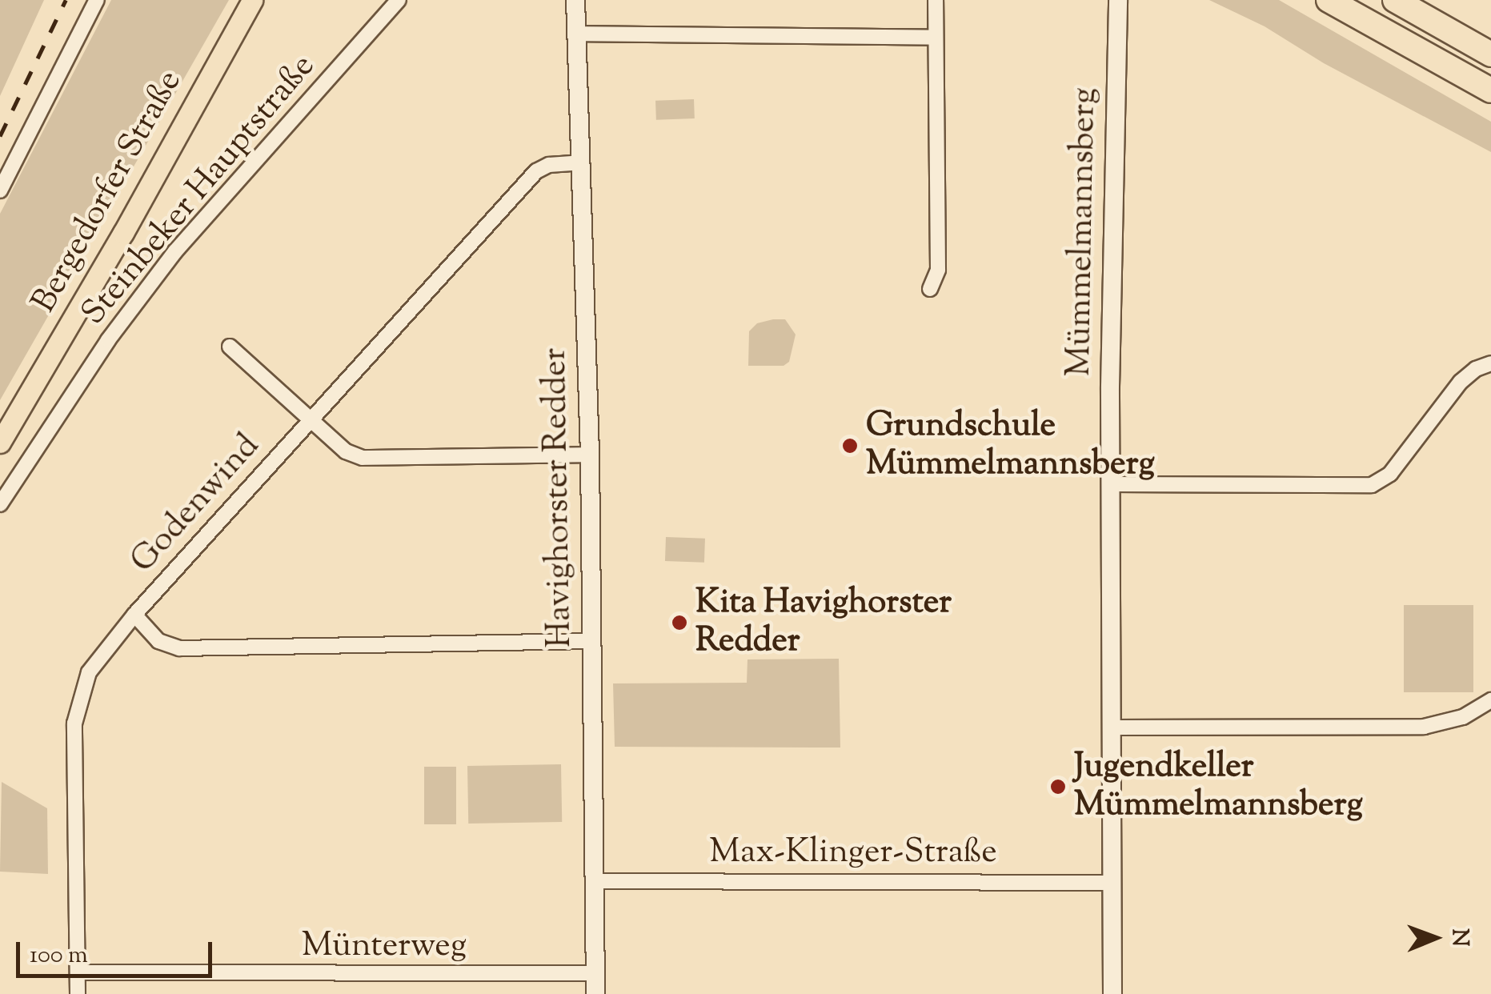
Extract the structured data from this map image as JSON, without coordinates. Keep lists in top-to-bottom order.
{
  "streets": {
    "main road": ["Bergedorfer Straße"],
    "street": [
      "Steinbeker Hauptstraße",
      "Mümmelmannsberg",
      "Havighorster Redder",
      "Godenwind",
      "Max-Klinger-Straße",
      "Münterweg"
    ]
  },
  "crossings": [
    ["Mümmelmannsberg", "Max-Klinger-Straße"],
    ["Havighorster Redder", "Godenwind"],
    ["Havighorster Redder", "Max-Klinger-Straße"],
    ["Havighorster Redder", "Münterweg"],
    ["Godenwind", "Münterweg"]
  ],
  "places": ["Grundschule Mümmelmannsberg", "Kita Havighorster Redder", "Jugendkeller Mümmelmannsberg"],
  "scale_bar": "100 m",
  "north": "right"
}
